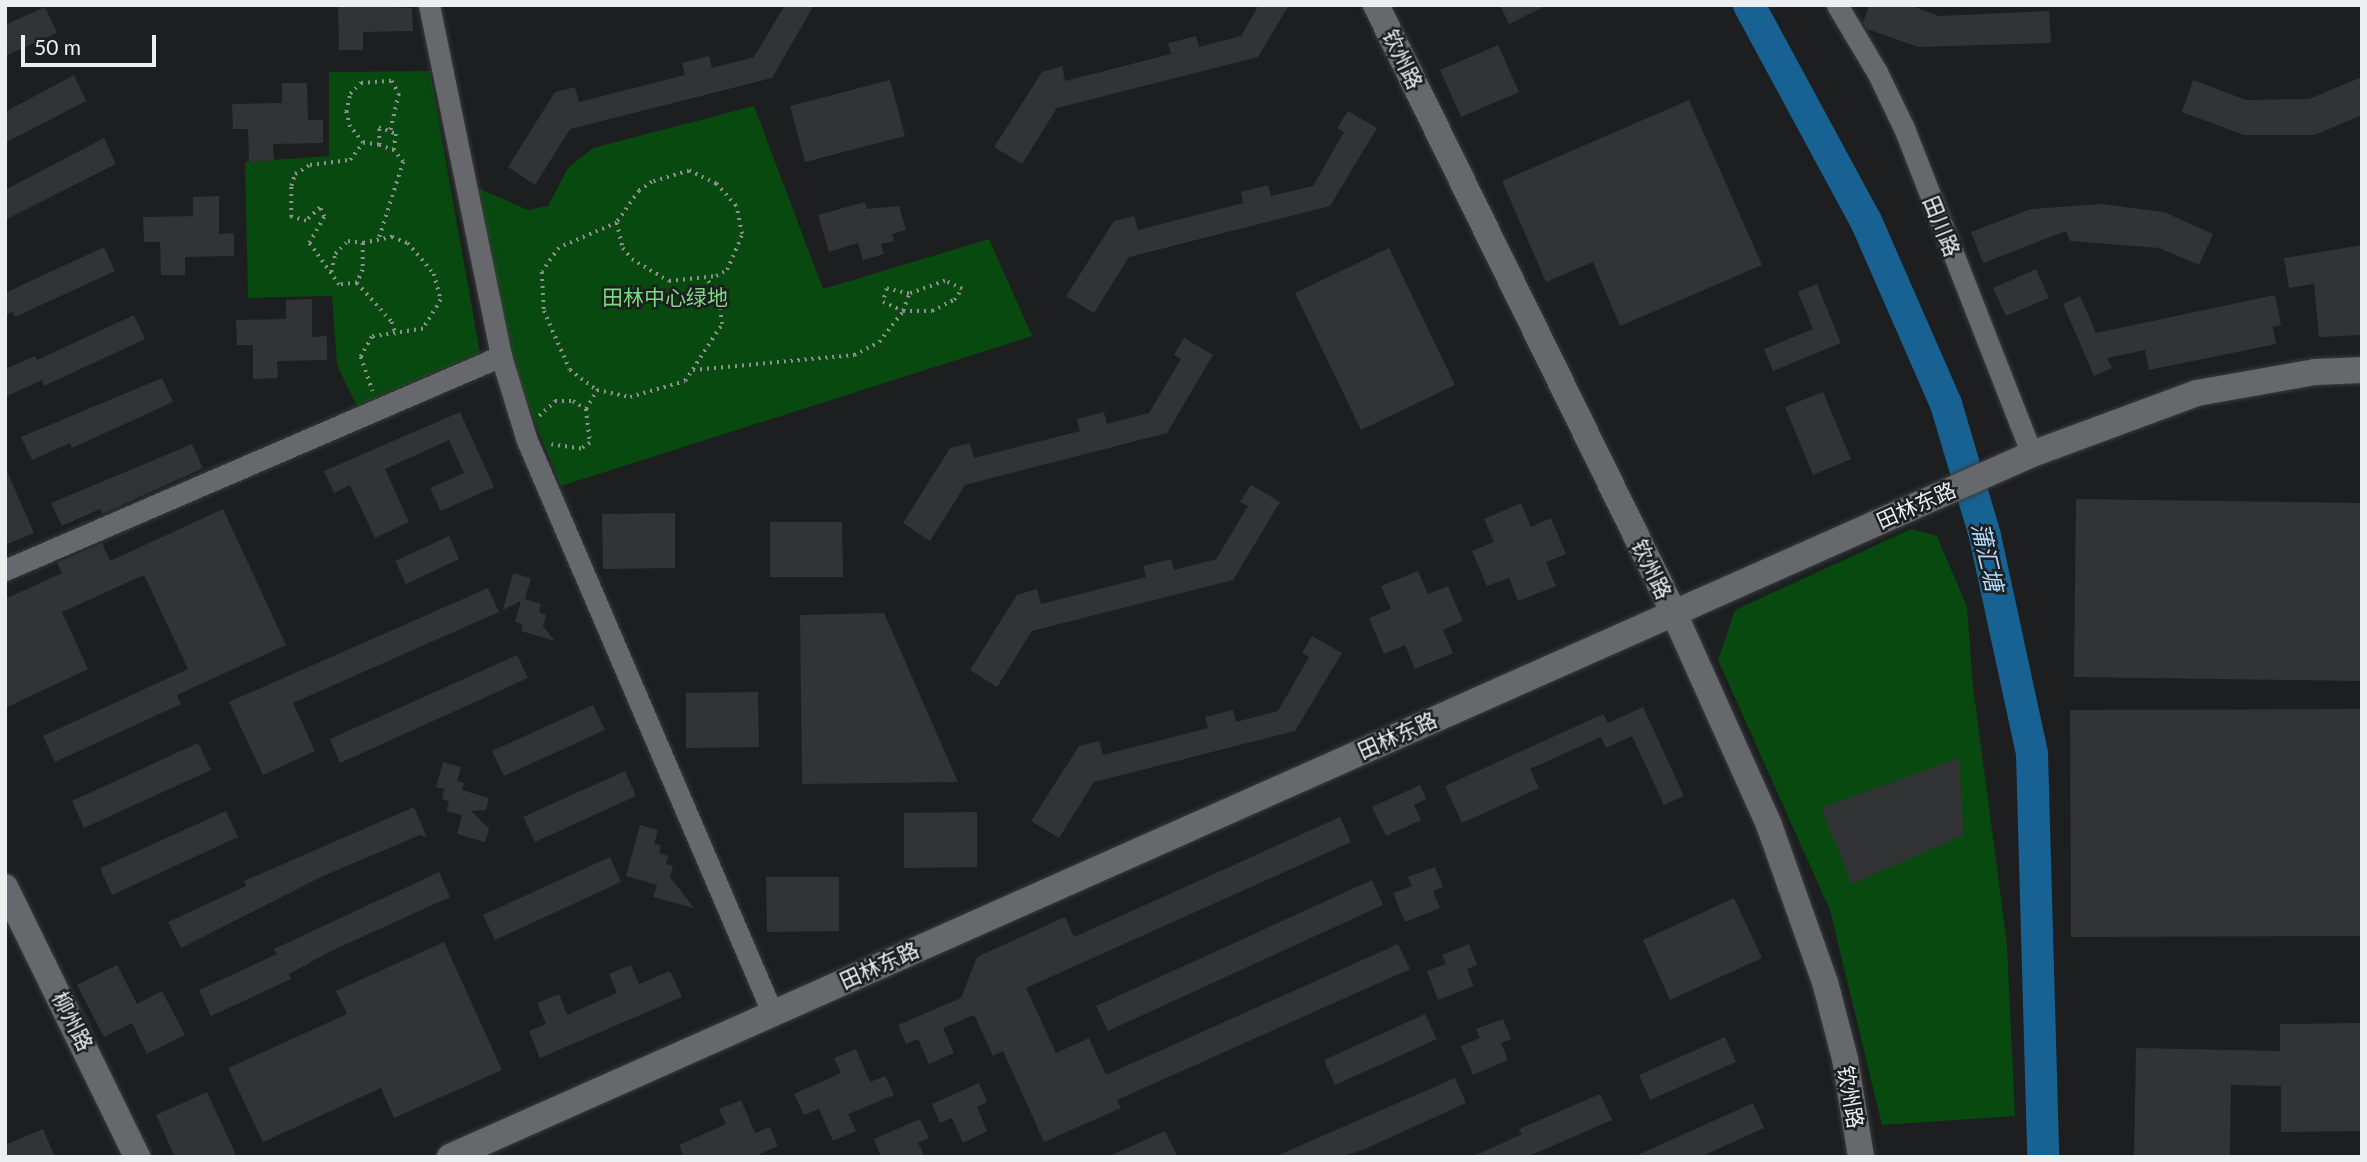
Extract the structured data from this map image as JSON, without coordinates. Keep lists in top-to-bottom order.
{
  "streets": {
    "street": [
      "钦州路",
      "田川路",
      "田林东路",
      "柳州路"
    ]
  },
  "crossings": [
    ["钦州路", "田林东路"],
    ["田川路", "田林东路"]
  ],
  "water": ["蒲汇塘"],
  "parks": ["田林中心绿地"],
  "scale_bar": "50 m"
}
